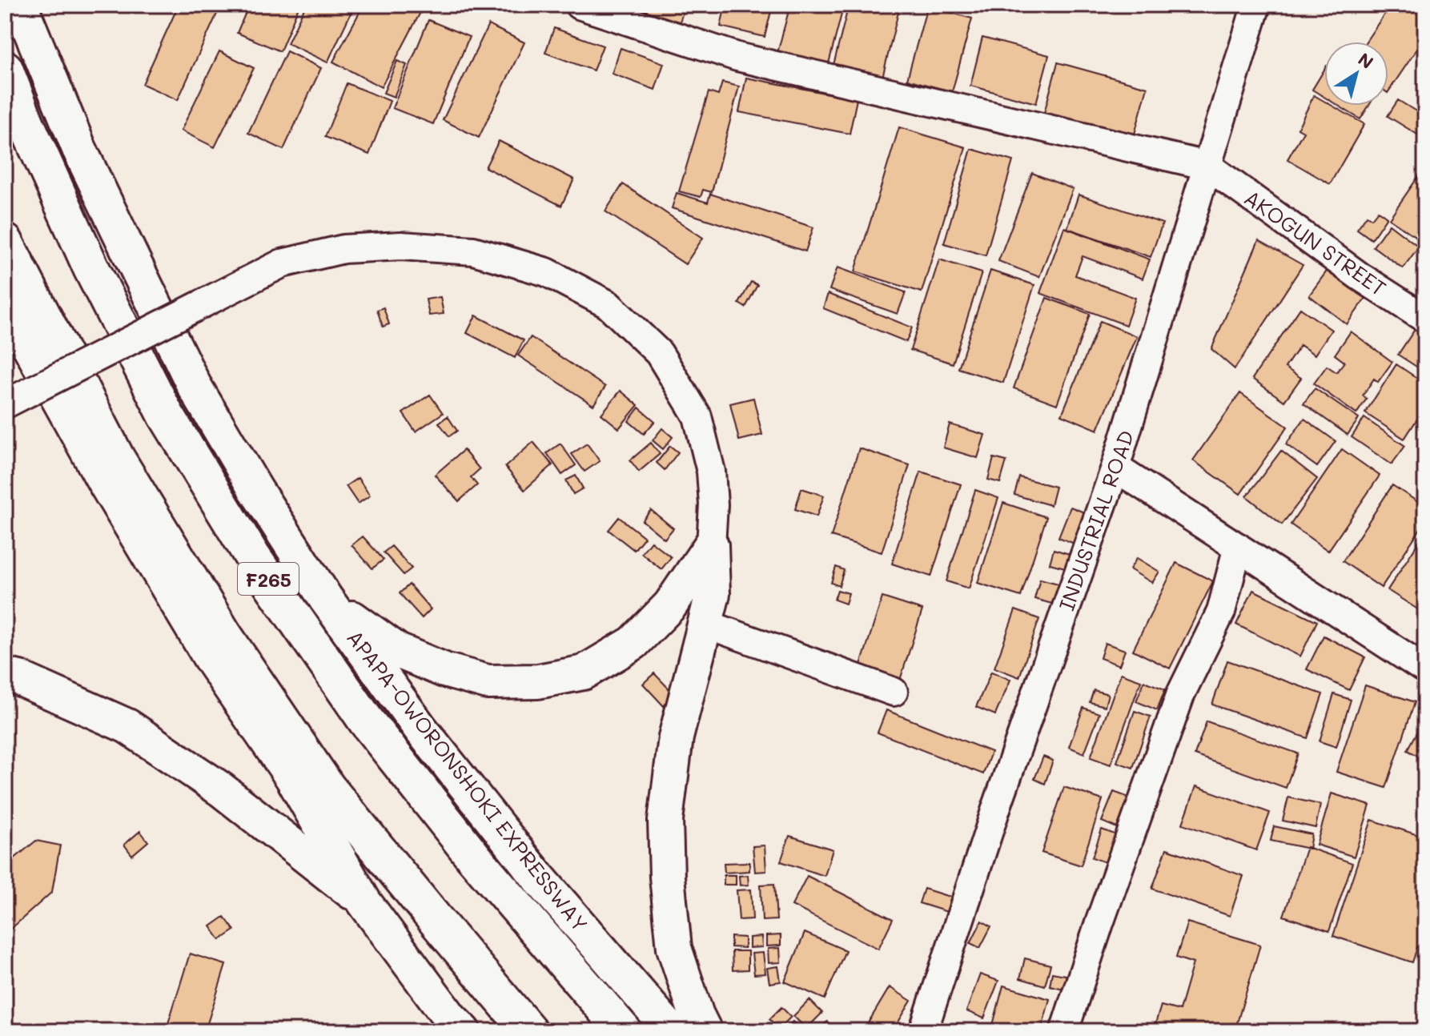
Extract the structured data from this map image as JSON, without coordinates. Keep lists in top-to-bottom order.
{
  "streets": {
    "highway": ["F265", "APAPA-OWORONSHOKI EXPRESSWAY"],
    "street": ["AKOGUN STREET", "INDUSTRIAL ROAD"]
  },
  "crossings": [
    ["AKOGUN STREET", "INDUSTRIAL ROAD"]
  ],
  "north": "top right"
}
